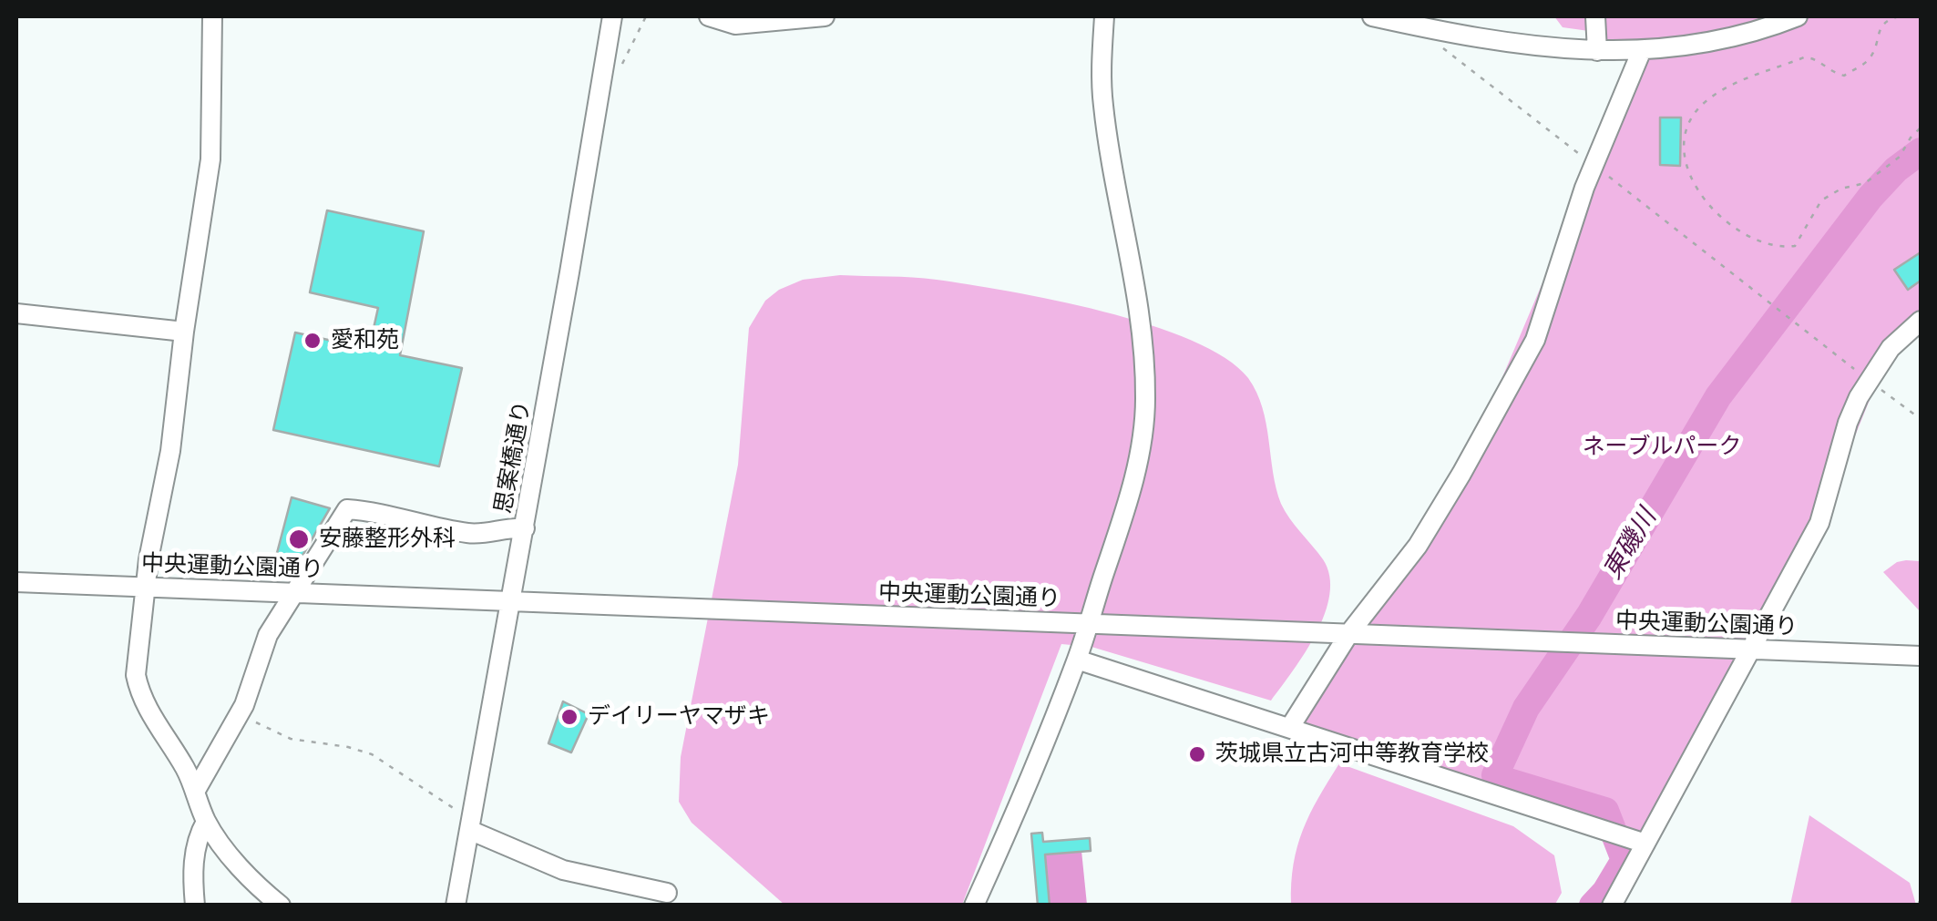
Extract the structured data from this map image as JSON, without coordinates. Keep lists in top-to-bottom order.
{
  "streets": {
    "street": ["思案橋通り", "中央運動公園通り"]
  },
  "crossings": [
    ["思案橋通り", "中央運動公園通り"]
  ],
  "water": ["東磯川"],
  "parks": ["ネーブルパーク"],
  "places": [
    "愛和苑",
    "安藤整形外科",
    "デイリーヤマザキ",
    "茨城県立古河中等教育学校"
  ]
}
